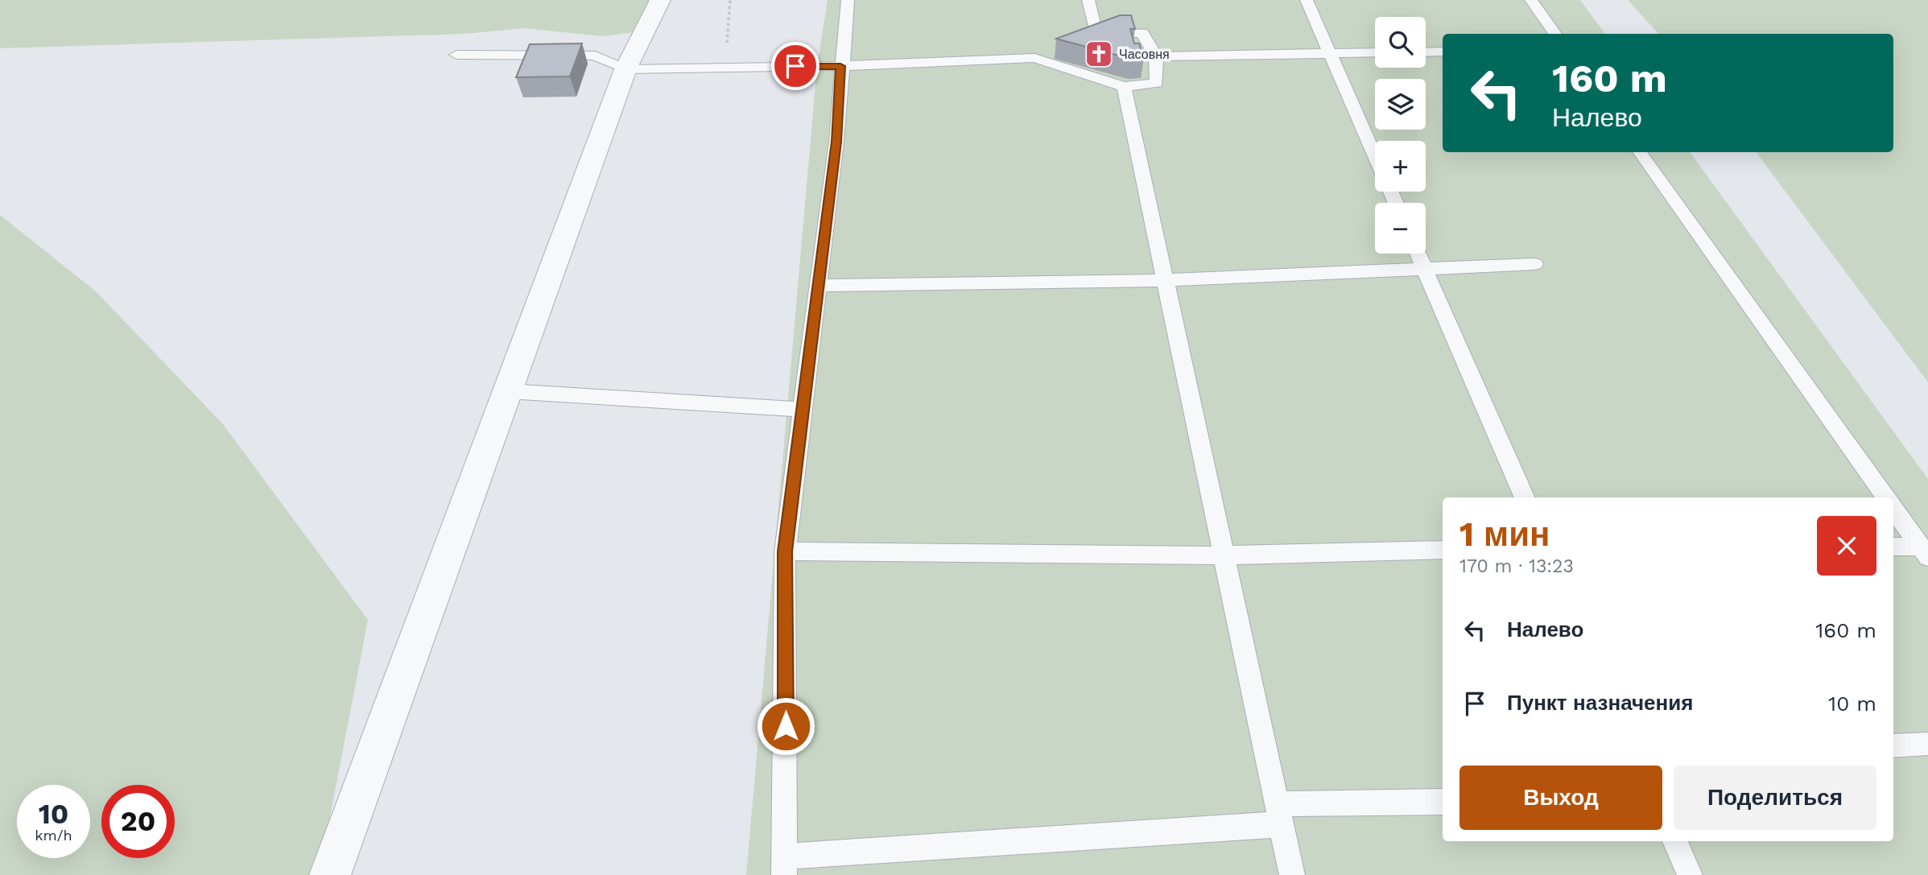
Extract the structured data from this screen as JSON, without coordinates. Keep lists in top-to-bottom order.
{
  "places": {
    "church": ["Часовня"]
  },
  "page": {
    "map_buttons": ["+", "−"],
    "turn": ["160 m", "Налево"],
    "heading": ["1 мин", "170 m · 13:23"],
    "list": [
      {
        "name": "Налево",
        "value": "160 m"
      },
      {
        "name": "Пункт назначения",
        "value": "10 m"
      }
    ],
    "buttons": ["Выход", "Поделиться"],
    "speed": "10 km/h",
    "limit": "20"
  }
}
